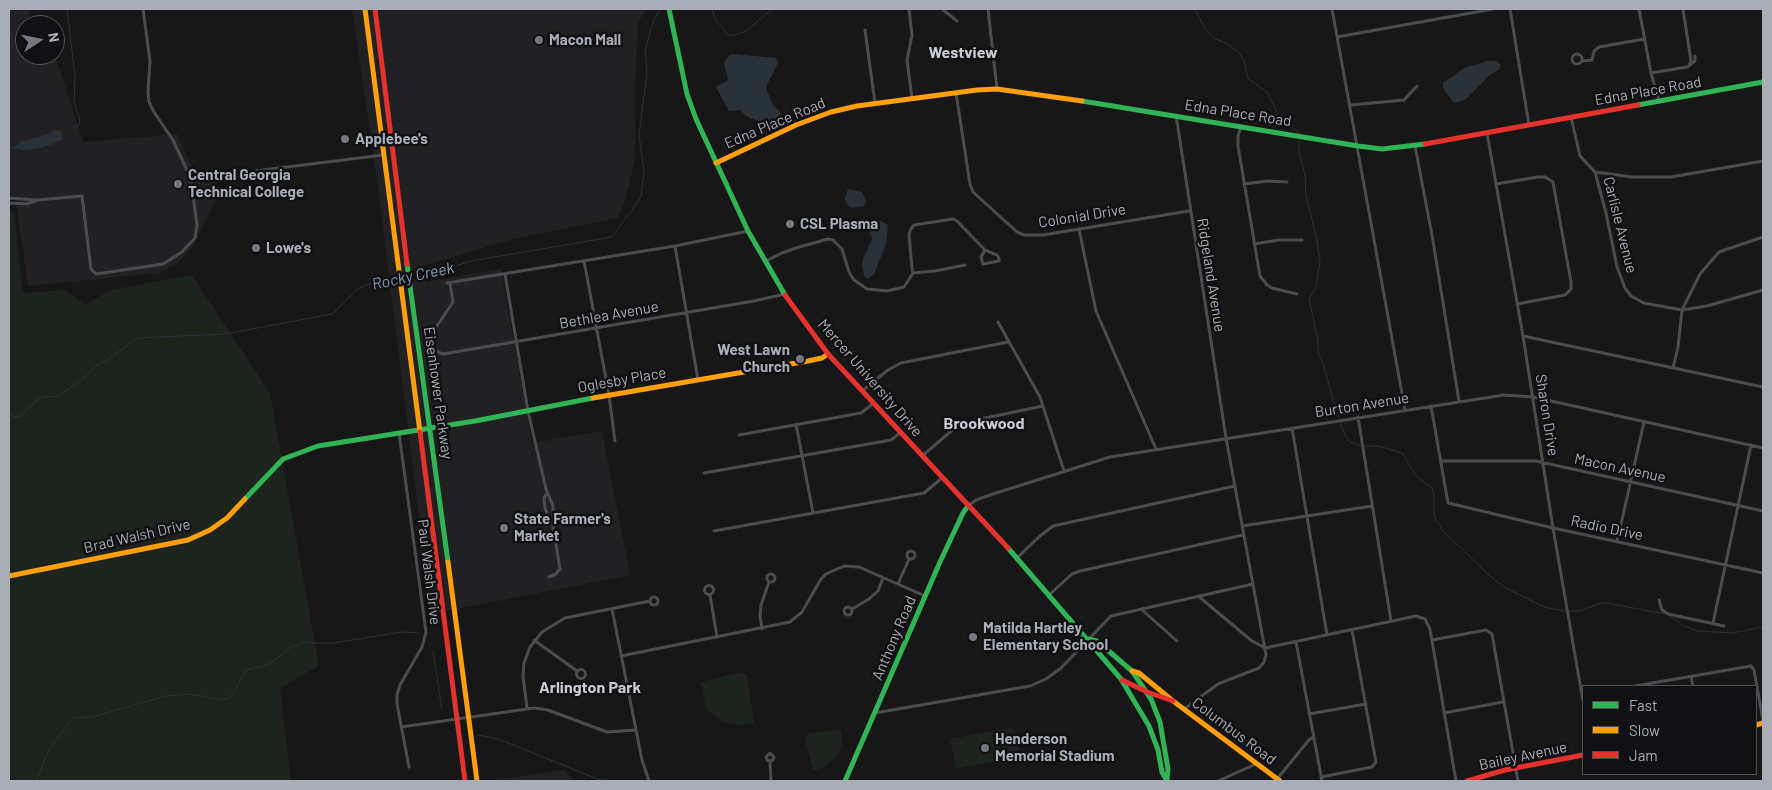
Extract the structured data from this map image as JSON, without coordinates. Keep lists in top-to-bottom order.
{
  "streets": {
    "main road": [
      "Edna Place Road",
      "Mercer University Drive",
      "Oglesby Place",
      "Eisenhower Parkway",
      "Brad Walsh Drive",
      "Anthony Road",
      "Columbus Road",
      "Bailey Avenue"
    ],
    "street": [
      "Colonial Drive",
      "Carlisle Avenue",
      "Ridgeland Avenue",
      "Bethlea Avenue",
      "Burton Avenue",
      "Sharon Drive",
      "Macon Avenue",
      "Radio Drive",
      "Paul Walsh Drive"
    ]
  },
  "crossings": [
    ["Edna Place Road", "Colonial Drive"],
    ["Edna Place Road", "Carlisle Avenue"],
    ["Edna Place Road", "Ridgeland Avenue"],
    ["Edna Place Road", "Mercer University Drive"],
    ["Edna Place Road", "Sharon Drive"],
    ["Colonial Drive", "Ridgeland Avenue"],
    ["Ridgeland Avenue", "Burton Avenue"],
    ["Bethlea Avenue", "Mercer University Drive"],
    ["Mercer University Drive", "Oglesby Place"],
    ["Mercer University Drive", "Burton Avenue"],
    ["Mercer University Drive", "Anthony Road"],
    ["Mercer University Drive", "Columbus Road"],
    ["Oglesby Place", "Eisenhower Parkway"],
    ["Oglesby Place", "Brad Walsh Drive"],
    ["Eisenhower Parkway", "Brad Walsh Drive"],
    ["Burton Avenue", "Sharon Drive"],
    ["Burton Avenue", "Anthony Road"],
    ["Sharon Drive", "Macon Avenue"],
    ["Sharon Drive", "Radio Drive"],
    ["Macon Avenue", "Radio Drive"],
    ["Brad Walsh Drive", "Paul Walsh Drive"]
  ],
  "districts": ["Westview", "Brookwood", "Arlington Park"],
  "water": ["Rocky Creek"],
  "places": [
    "Macon Mall",
    "Applebee's",
    "Central Georgia Technical College",
    "CSL Plasma",
    "Lowe's",
    "West Lawn Church",
    "State Farmer's Market",
    "Matilda Hartley Elementary School",
    "Henderson Memorial Stadium"
  ],
  "legend": ["Fast", "Slow", "Jam"],
  "north": "right"
}
